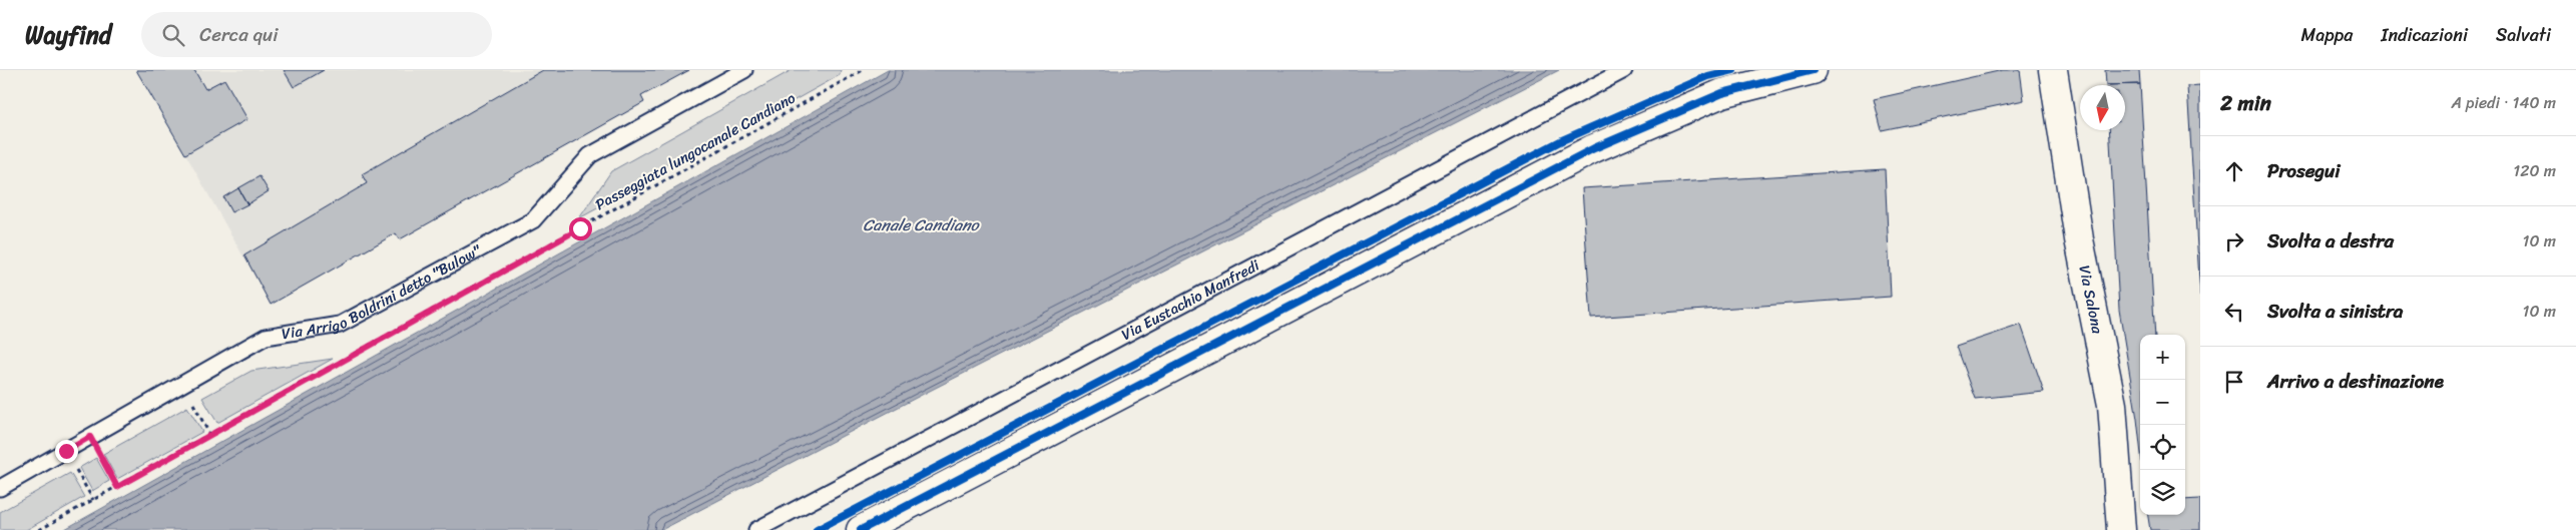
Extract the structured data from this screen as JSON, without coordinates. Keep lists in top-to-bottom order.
{
  "streets": {
    "street": ["Via Salona"],
    "lane": ["Via Arrigo Boldrini detto \"Bulow\"", "Via Eustachio Manfredi"],
    "path": ["Passeggiata lungocanale Candiano"]
  },
  "water": ["Canale Candiano"],
  "north": "bottom",
  "page": {
    "header": "Wayfind",
    "search": "Cerca qui",
    "nav": ["Mappa", "Indicazioni", "Salvati"],
    "heading": ["2 min", "A piedi · 140 m"],
    "list": [
      ["Prosegui", "120 m"],
      ["Svolta a destra", "10 m"],
      ["Svolta a sinistra", "10 m"],
      "Arrivo a destinazione"
    ],
    "map_buttons": ["+", "−"]
  }
}
